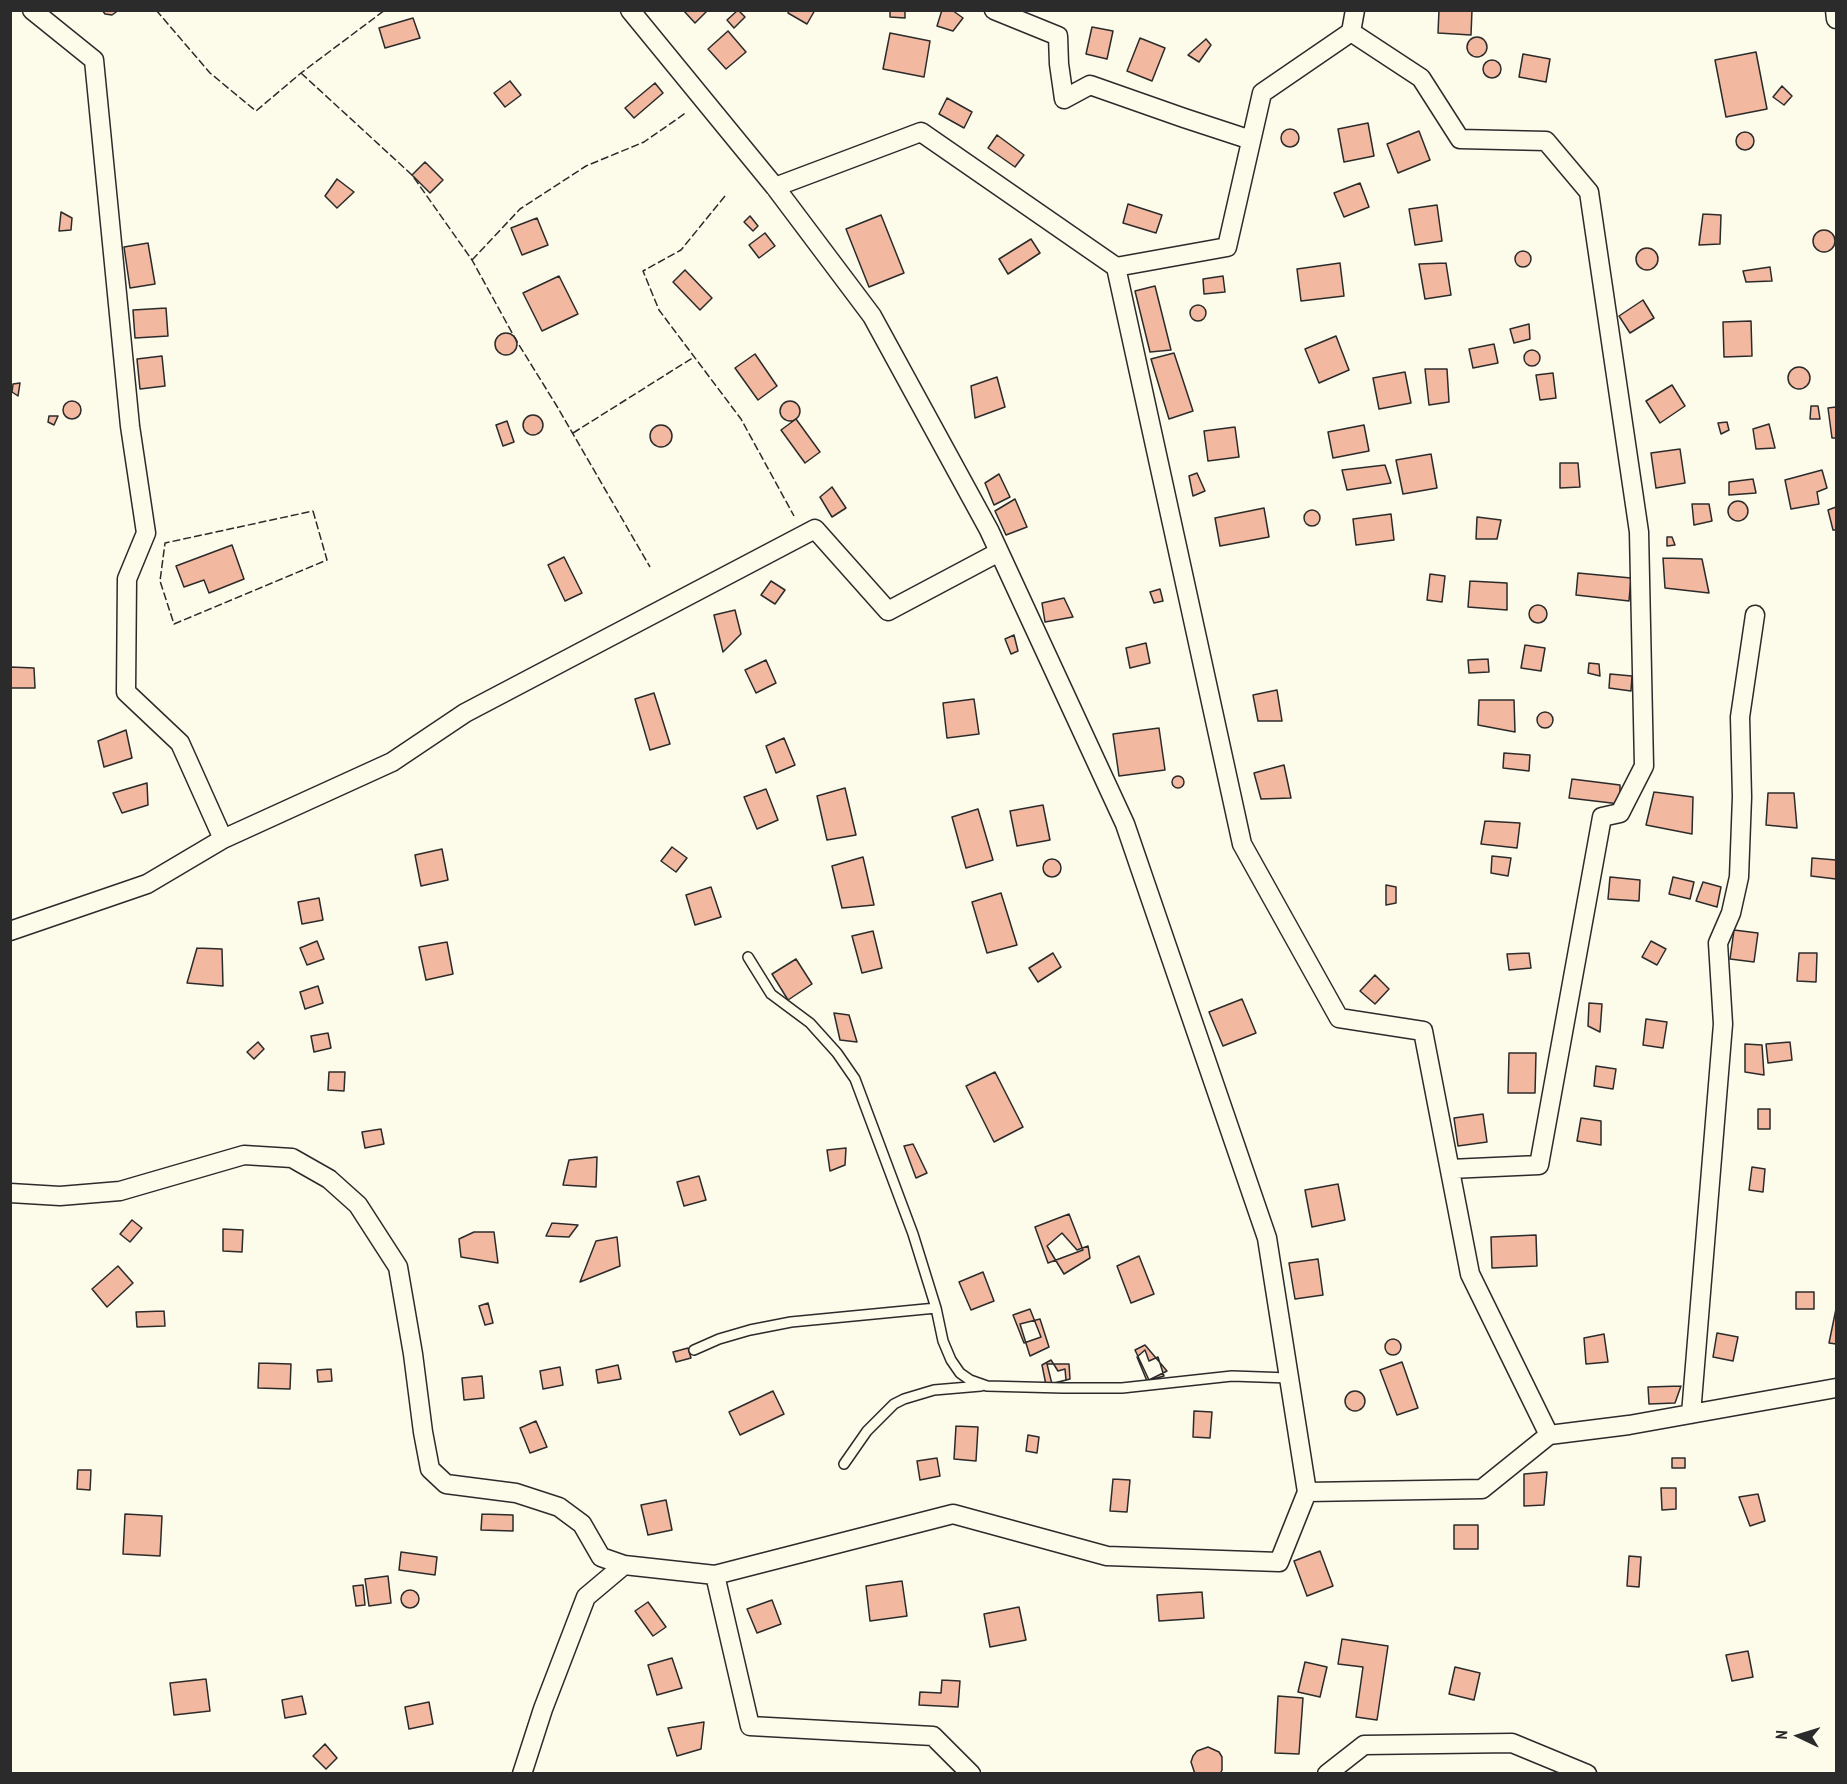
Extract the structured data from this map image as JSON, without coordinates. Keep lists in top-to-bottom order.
{
  "north": "left"
}
